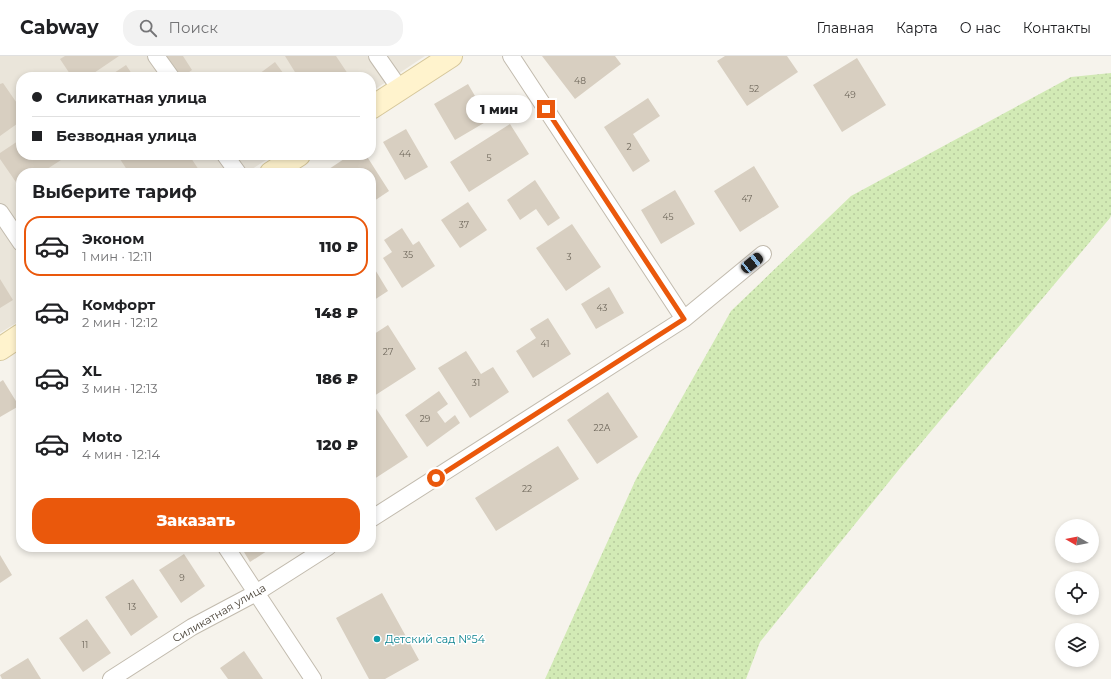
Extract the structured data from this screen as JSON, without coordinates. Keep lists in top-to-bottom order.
{
  "streets": {
    "street": ["Силикатная улица"]
  },
  "places": ["Детский сад №54"],
  "house_numbers": [
    "48",
    "52",
    "49",
    "2",
    "44",
    "5",
    "47",
    "45",
    "37",
    "35",
    "3",
    "43",
    "41",
    "27",
    "31",
    "29",
    "22А",
    "22",
    "9",
    "13",
    "11"
  ],
  "north": "left",
  "page": {
    "header": "Cabway",
    "search": "Поиск",
    "nav": [
      "Главная",
      "Карта",
      "О нас",
      "Контакты"
    ],
    "banner": ["Силикатная улица", "Безводная улица"],
    "bubble": "1 мин",
    "heading": "Выберите тариф",
    "list": [
      {
        "name": "Эконом",
        "note": "1 мин · 12:11",
        "value": "110 ₽"
      },
      {
        "name": "Комфорт",
        "note": "2 мин · 12:12",
        "value": "148 ₽"
      },
      {
        "name": "XL",
        "note": "3 мин · 12:13",
        "value": "186 ₽"
      },
      {
        "name": "Moto",
        "note": "4 мин · 12:14",
        "value": "120 ₽"
      }
    ],
    "buttons": "Заказать"
  }
}
